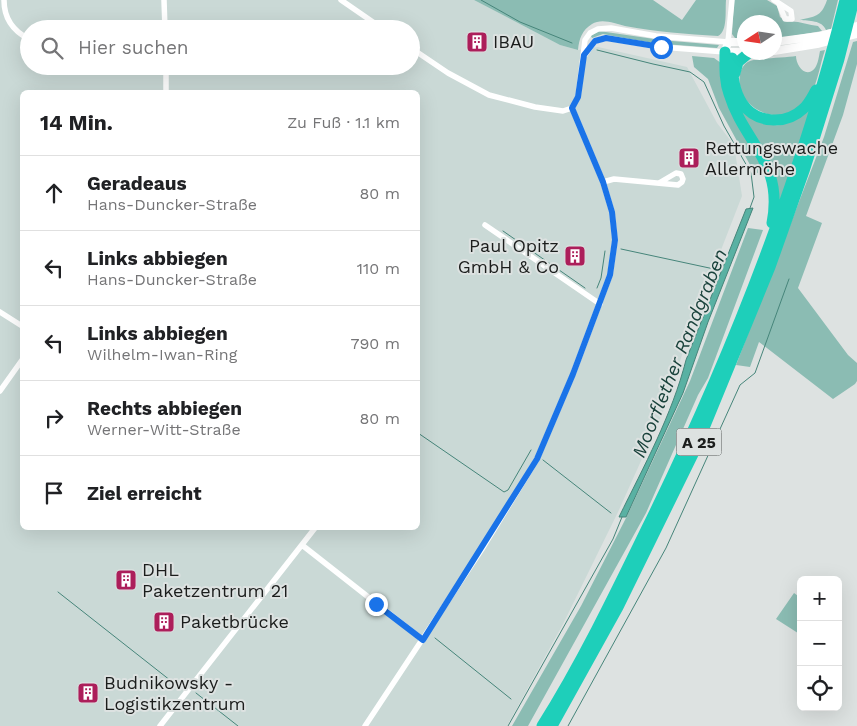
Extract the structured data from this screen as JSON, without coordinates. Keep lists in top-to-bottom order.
{
  "streets": {
    "highway": ["A 25"]
  },
  "water": ["Moorflether Randgraben"],
  "places": {
    "building": [
      "IBAU",
      "Rettungswache Allermöhe",
      "Paul Opitz GmbH & Co",
      "DHL Paketzentrum 21",
      "Paketbrücke",
      "Budnikowsky - Logistikzentrum"
    ]
  },
  "north": "left",
  "page": {
    "search": "Hier suchen",
    "heading": ["14 Min.", "Zu Fuß · 1.1 km"],
    "list": [
      ["Geradeaus", "Hans-Duncker-Straße", "80 m"],
      ["Links abbiegen", "Hans-Duncker-Straße", "110 m"],
      ["Links abbiegen", "Wilhelm-Iwan-Ring", "790 m"],
      ["Rechts abbiegen", "Werner-Witt-Straße", "80 m"],
      "Ziel erreicht"
    ],
    "map_buttons": ["+", "−"]
  }
}
